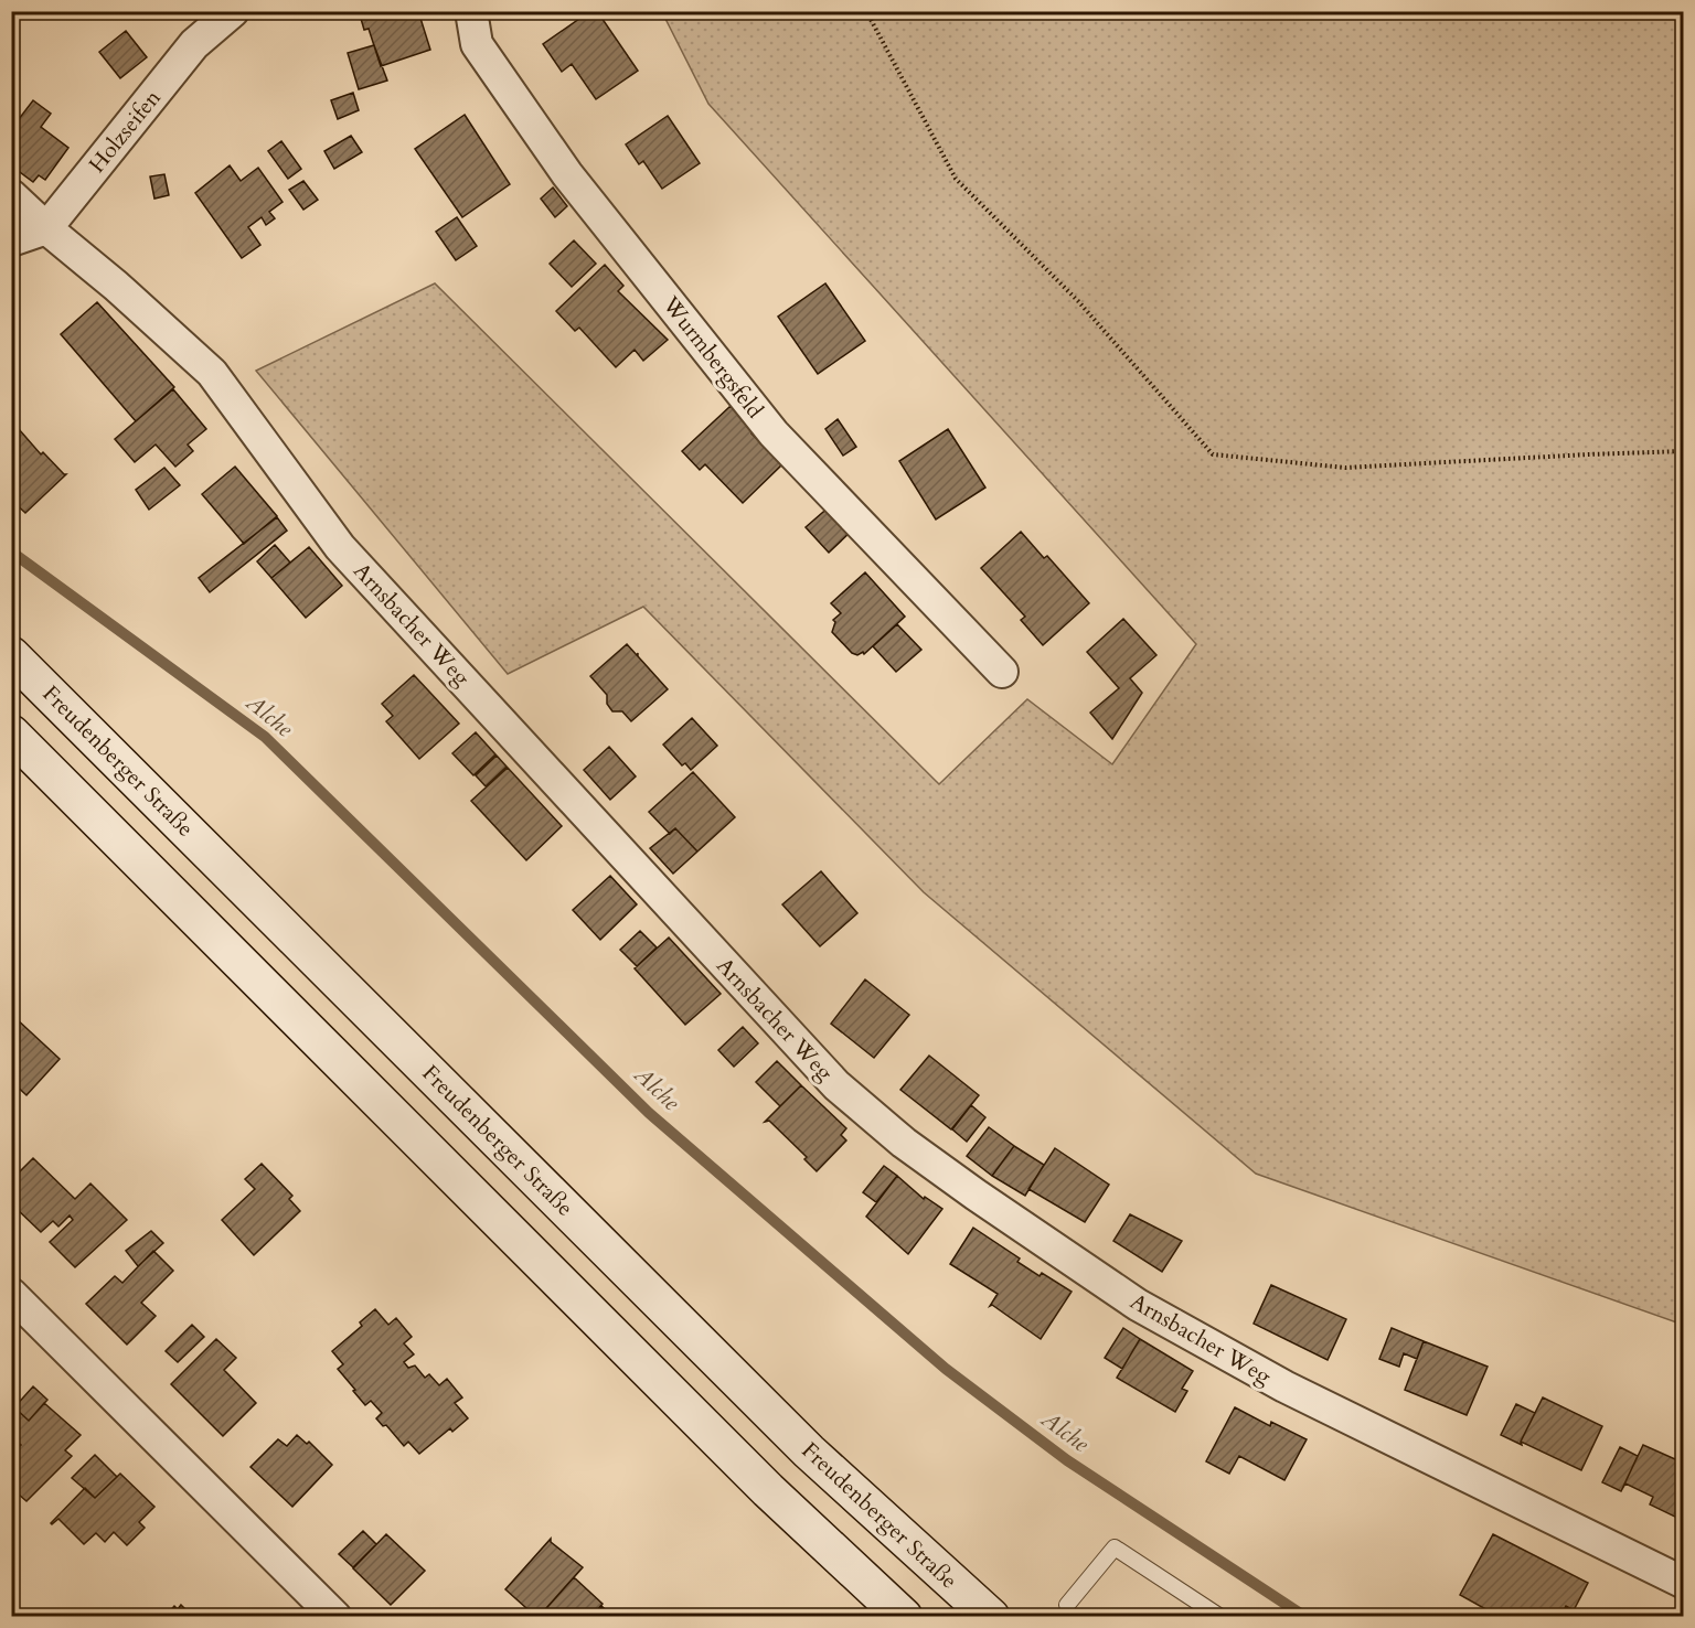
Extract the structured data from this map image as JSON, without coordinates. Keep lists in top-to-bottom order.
{
  "streets": {
    "main road": ["Freudenberger Straße"],
    "street": ["Holzseifen", "Wurmbergsfeld", "Arnsbacher Weg"]
  },
  "crossings": [
    ["Holzseifen", "Arnsbacher Weg"]
  ],
  "water": ["Alche"]
}
